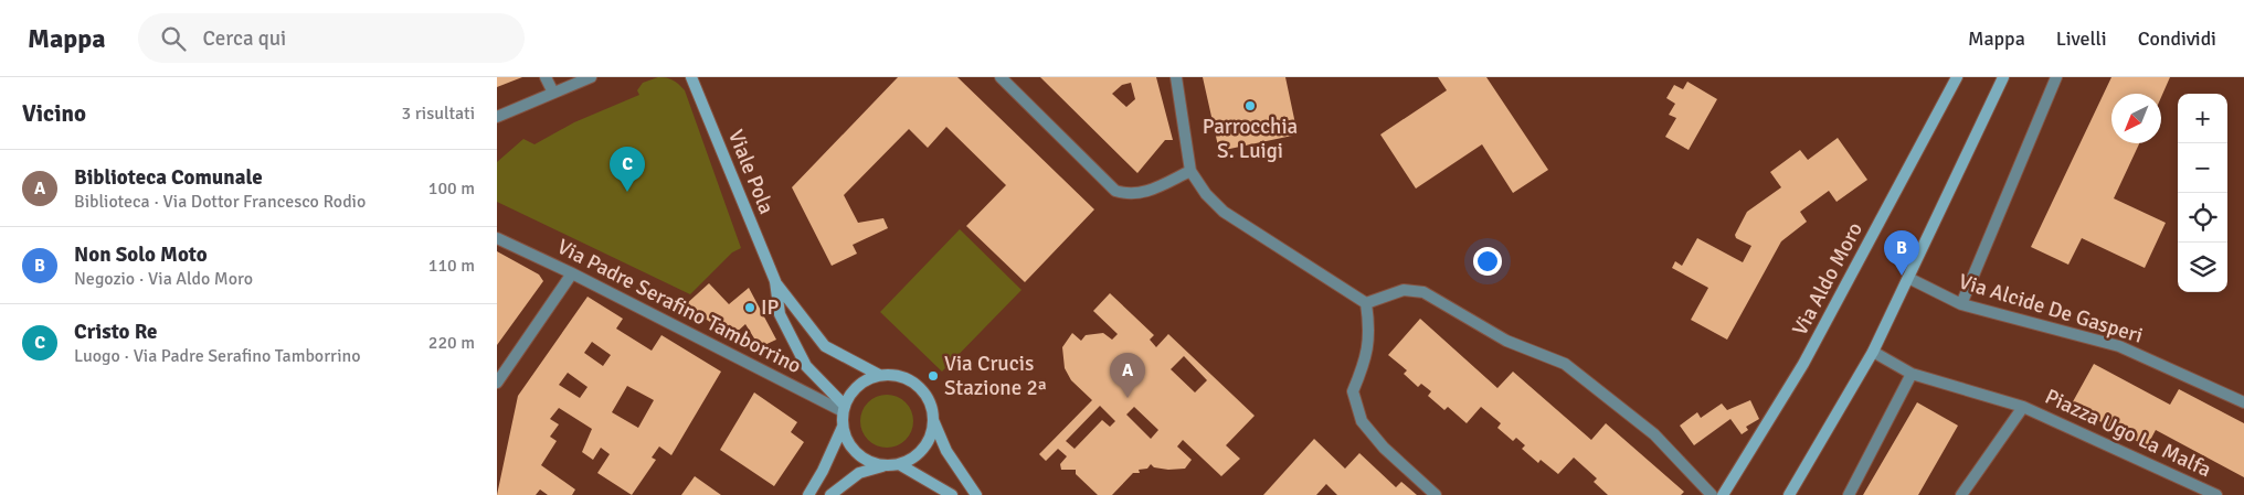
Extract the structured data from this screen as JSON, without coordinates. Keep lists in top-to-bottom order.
{
  "streets": {
    "main road": ["Viale Pola", "Via Aldo Moro"],
    "street": ["Via Padre Serafino Tamborrino", "Via Alcide De Gasperi", "Piazza Ugo La Malfa"]
  },
  "crossings": [
    ["Viale Pola", "Via Padre Serafino Tamborrino"]
  ],
  "places": ["Parrocchia S. Luigi", "IP", "Via Crucis Stazione 2ª"],
  "north": "bottom left",
  "page": {
    "header": "Mappa",
    "search": "Cerca qui",
    "nav": ["Mappa", "Livelli", "Condividi"],
    "heading": ["Vicino", "3 risultati"],
    "map_buttons": ["+", "−"],
    "pins": ["C", "B", "A"],
    "list": [
      {
        "mark": "A",
        "name": "Biblioteca Comunale",
        "note": "Biblioteca · Via Dottor Francesco Rodio",
        "value": "100 m"
      },
      {
        "mark": "B",
        "name": "Non Solo Moto",
        "note": "Negozio · Via Aldo Moro",
        "value": "110 m"
      },
      {
        "mark": "C",
        "name": "Cristo Re",
        "note": "Luogo · Via Padre Serafino Tamborrino",
        "value": "220 m"
      }
    ]
  }
}
